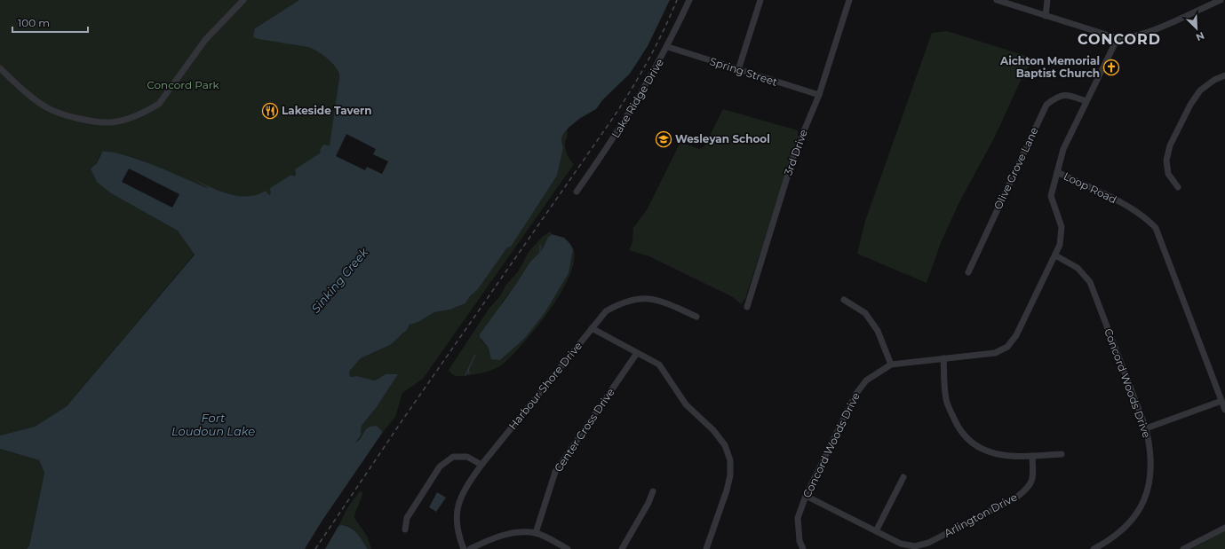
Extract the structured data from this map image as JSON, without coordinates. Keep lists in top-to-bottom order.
{
  "streets": {
    "street": [
      "Spring Street",
      "Lake Ridge Drive",
      "3rd Drive",
      "Olive Grove Lane",
      "Loop Road",
      "Concord Woods Drive",
      "Harbour Shore Drive",
      "Center Cross Drive",
      "Arlington Drive"
    ]
  },
  "crossings": [
    ["Spring Street", "Lake Ridge Drive"],
    ["Spring Street", "3rd Drive"],
    ["Olive Grove Lane", "Loop Road"],
    ["Loop Road", "Concord Woods Drive"],
    ["Concord Woods Drive", "Arlington Drive"]
  ],
  "districts": ["CONCORD"],
  "water": ["Sinking Creek", "Fort Loudoun Lake"],
  "parks": ["Concord Park"],
  "places": {
    "church": ["Aichton Memorial Baptist Church"],
    "restaurant": ["Lakeside Tavern"],
    "school or university": ["Wesleyan School"]
  },
  "scale_bar": "100 m",
  "north": "bottom right"
}
